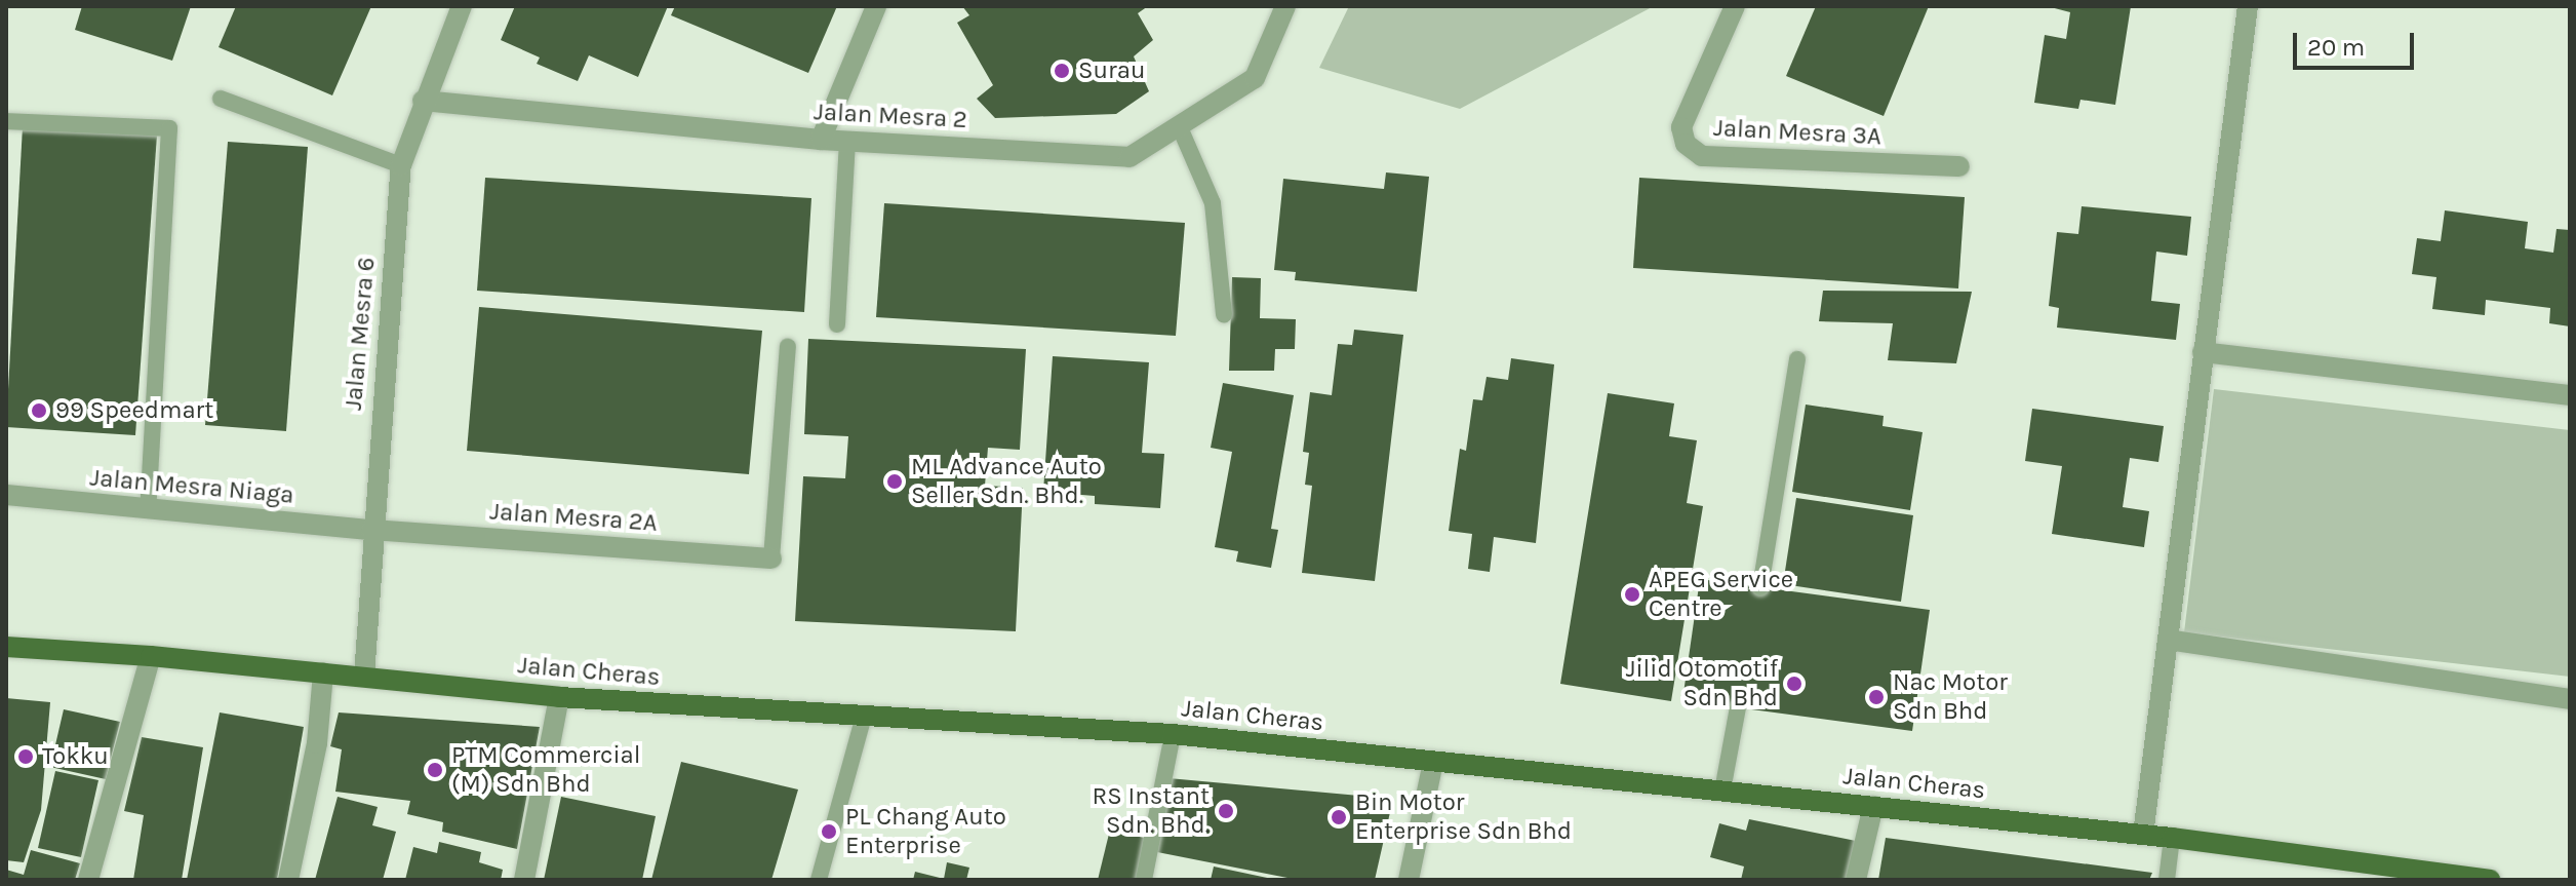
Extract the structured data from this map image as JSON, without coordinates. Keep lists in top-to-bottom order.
{
  "streets": {
    "main road": ["Jalan Cheras"],
    "street": [
      "Jalan Mesra 2",
      "Jalan Mesra 3A",
      "Jalan Mesra 6",
      "Jalan Mesra Niaga",
      "Jalan Mesra 2A"
    ]
  },
  "crossings": [
    ["Jalan Mesra 2", "Jalan Mesra 6"],
    ["Jalan Mesra 6", "Jalan Mesra Niaga"],
    ["Jalan Mesra 6", "Jalan Mesra 2A"],
    ["Jalan Mesra 6", "Jalan Cheras"],
    ["Jalan Mesra Niaga", "Jalan Mesra 2A"]
  ],
  "places": [
    "Surau",
    "99 Speedmart",
    "ML Advance Auto Seller Sdn. Bhd.",
    "APEG Service Centre",
    "Jilid Otomotif Sdn Bhd",
    "Nac Motor Sdn Bhd",
    "Tokku",
    "PTM Commercial (M) Sdn Bhd",
    "RS Instant Sdn. Bhd.",
    "Bin Motor Enterprise Sdn Bhd",
    "PL Chang Auto Enterprise"
  ],
  "scale_bar": "20 m"
}
